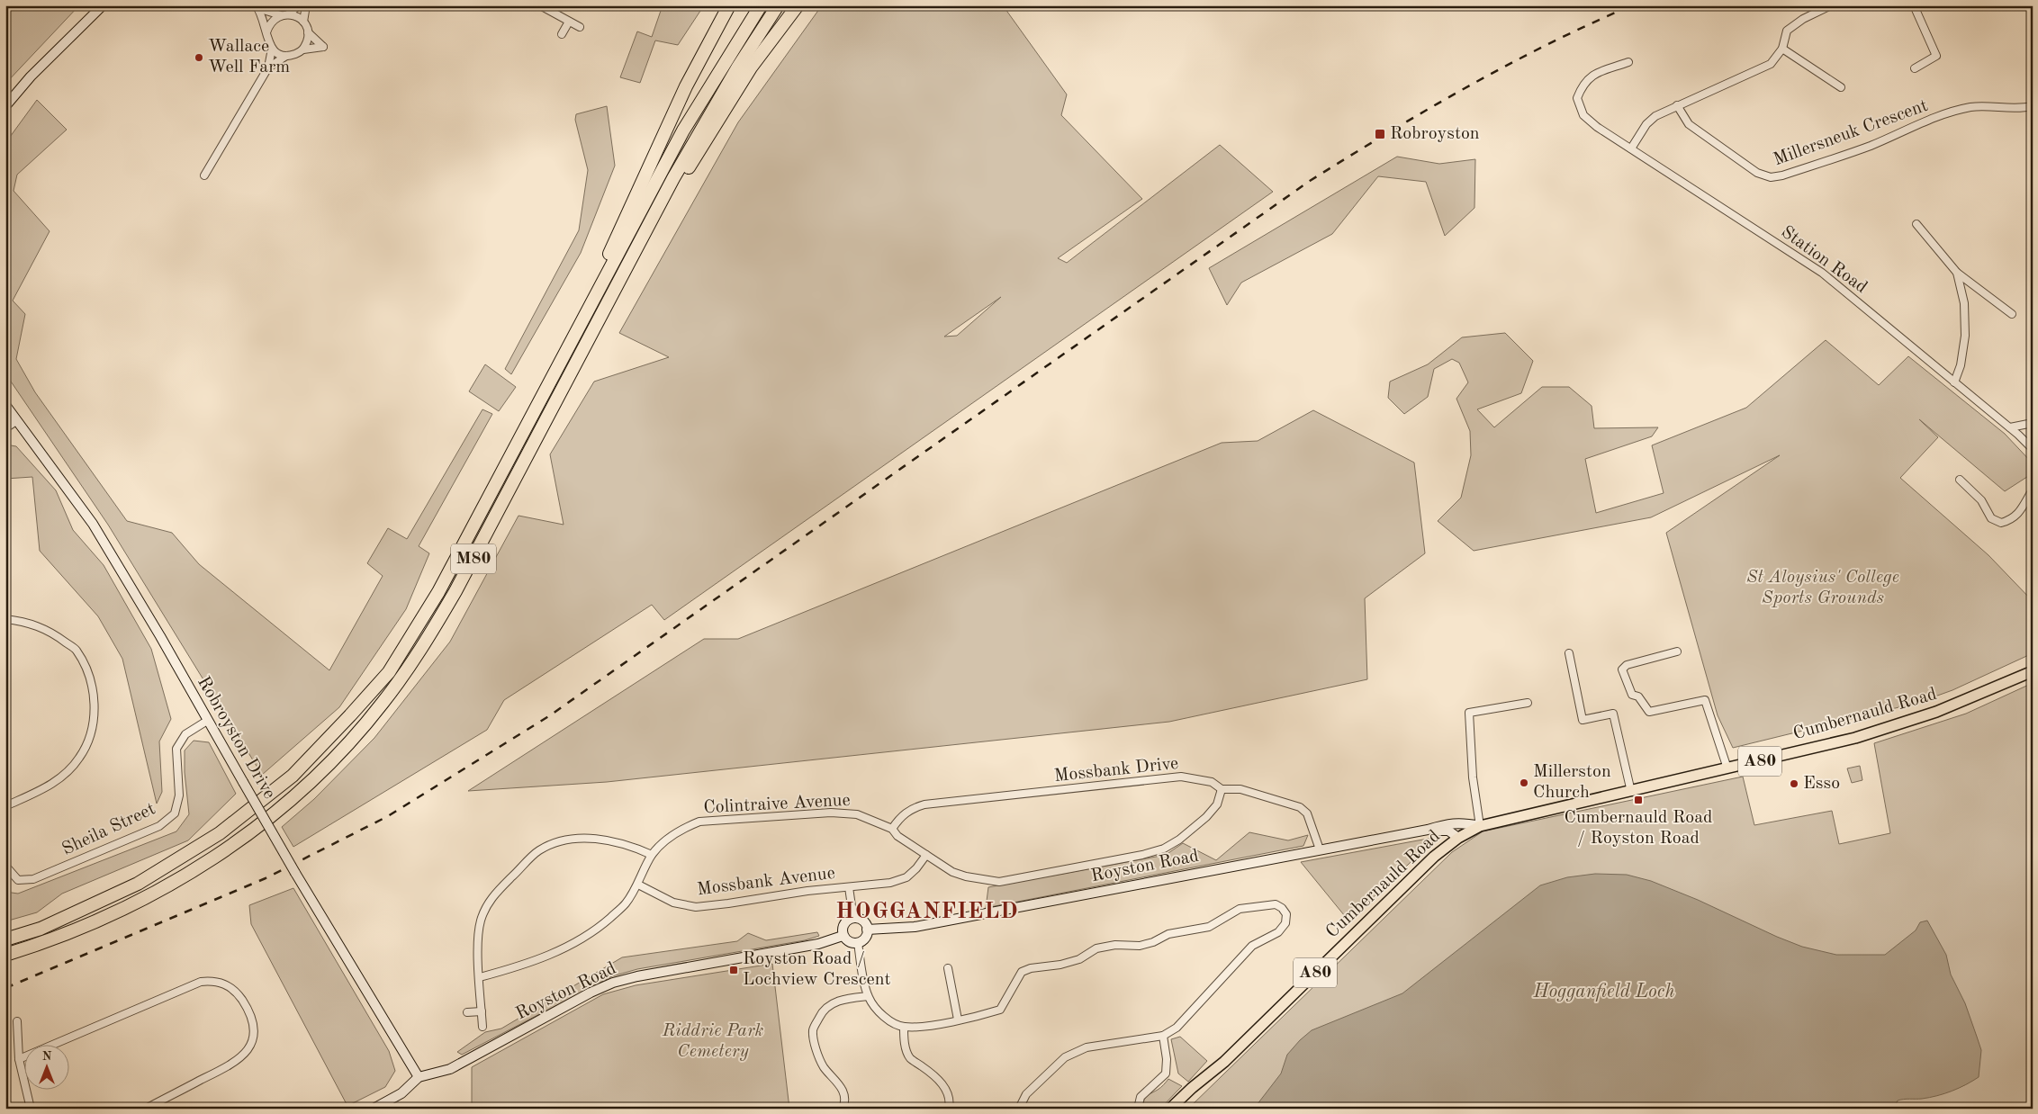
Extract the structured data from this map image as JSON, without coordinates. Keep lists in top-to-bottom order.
{
  "streets": {
    "highway": ["M80"],
    "main road": ["Cumbernauld Road", "A80"],
    "street": [
      "Millersneuk Crescent",
      "Station Road",
      "Robroyston Drive",
      "Mossbank Drive",
      "Colintraive Avenue",
      "Sheila Street",
      "Royston Road",
      "Mossbank Avenue"
    ]
  },
  "crossings": [
    ["Cumbernauld Road", "Royston Road"],
    ["Robroyston Drive", "Sheila Street"],
    ["Robroyston Drive", "Royston Road"],
    ["Mossbank Drive", "Colintraive Avenue"],
    ["Mossbank Drive", "Royston Road"],
    ["Colintraive Avenue", "Mossbank Avenue"],
    ["Royston Road", "Mossbank Avenue"]
  ],
  "districts": ["HOGGANFIELD"],
  "water": ["Hogganfield Loch"],
  "parks": ["St Aloysius' College Sports Grounds", "Riddrie Park Cemetery"],
  "places": {
    "other": ["Wallace Well Farm", "Millerston Church", "Esso"],
    "transit": ["Robroyston", "Cumbernauld Road / Royston Road", "Royston Road / Lochview Crescent"]
  },
  "north": "top"
}
